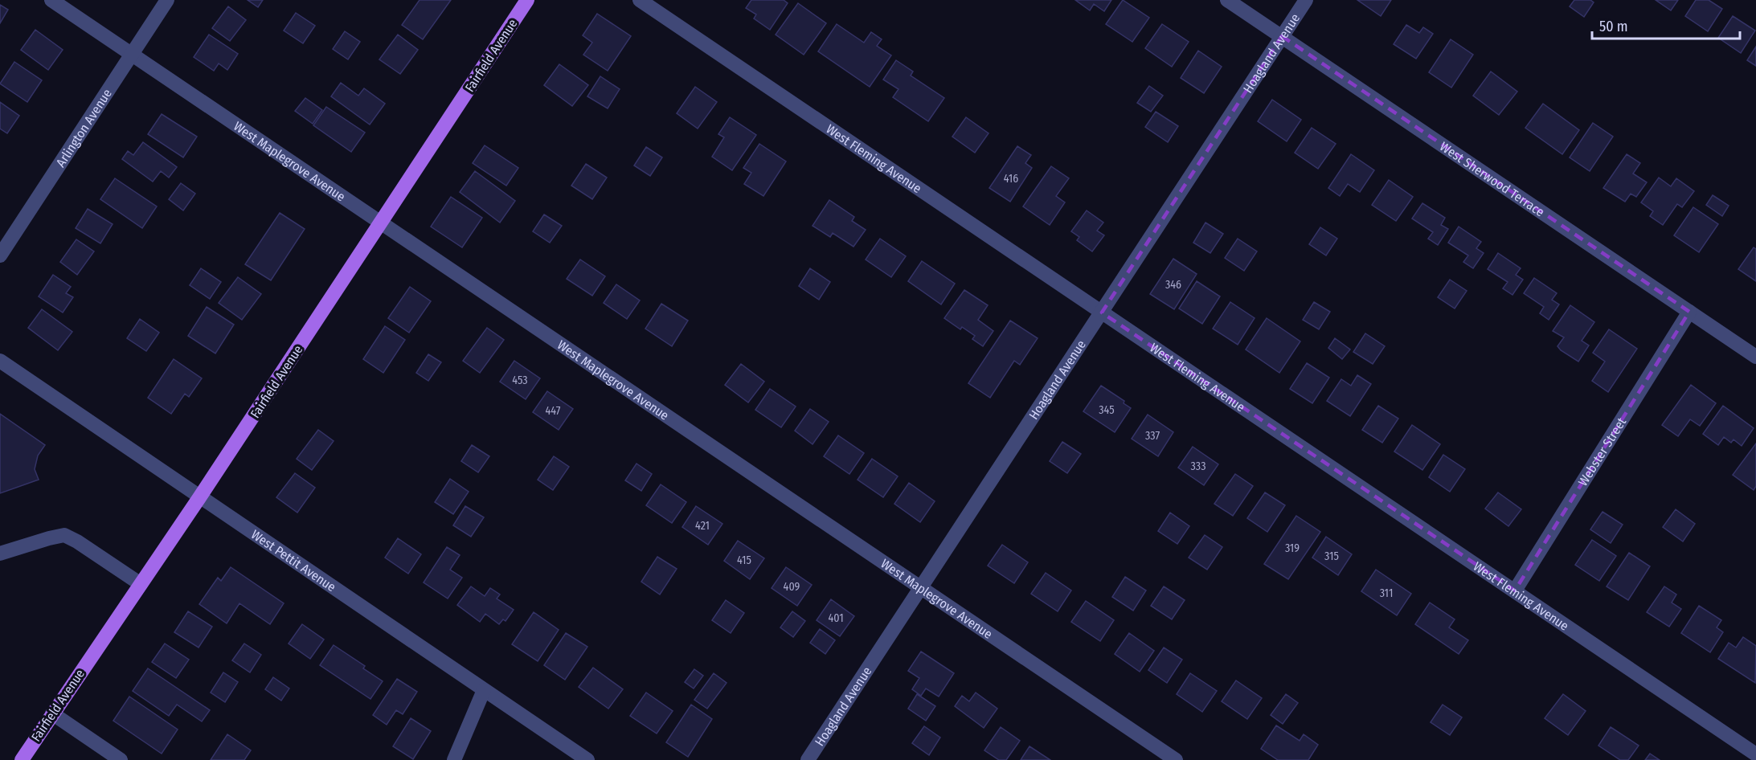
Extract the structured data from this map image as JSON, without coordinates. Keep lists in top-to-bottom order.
{
  "streets": {
    "main road": ["Fairfield Avenue"],
    "street": [
      "Hoagland Avenue",
      "Arlington Avenue",
      "West Fleming Avenue",
      "West Maplegrove Avenue",
      "West Sherwood Terrace",
      "Webster Street",
      "West Pettit Avenue"
    ]
  },
  "crossings": [
    ["Hoagland Avenue", "West Fleming Avenue"],
    ["Hoagland Avenue", "West Maplegrove Avenue"],
    ["Hoagland Avenue", "West Sherwood Terrace"],
    ["Fairfield Avenue", "West Maplegrove Avenue"],
    ["Fairfield Avenue", "West Pettit Avenue"],
    ["Arlington Avenue", "West Maplegrove Avenue"],
    ["West Fleming Avenue", "Webster Street"],
    ["West Sherwood Terrace", "Webster Street"]
  ],
  "house_numbers": [
    "416",
    "346",
    "453",
    "345",
    "447",
    "337",
    "333",
    "421",
    "319",
    "315",
    "415",
    "409",
    "311",
    "401"
  ],
  "scale_bar": "50 m"
}
